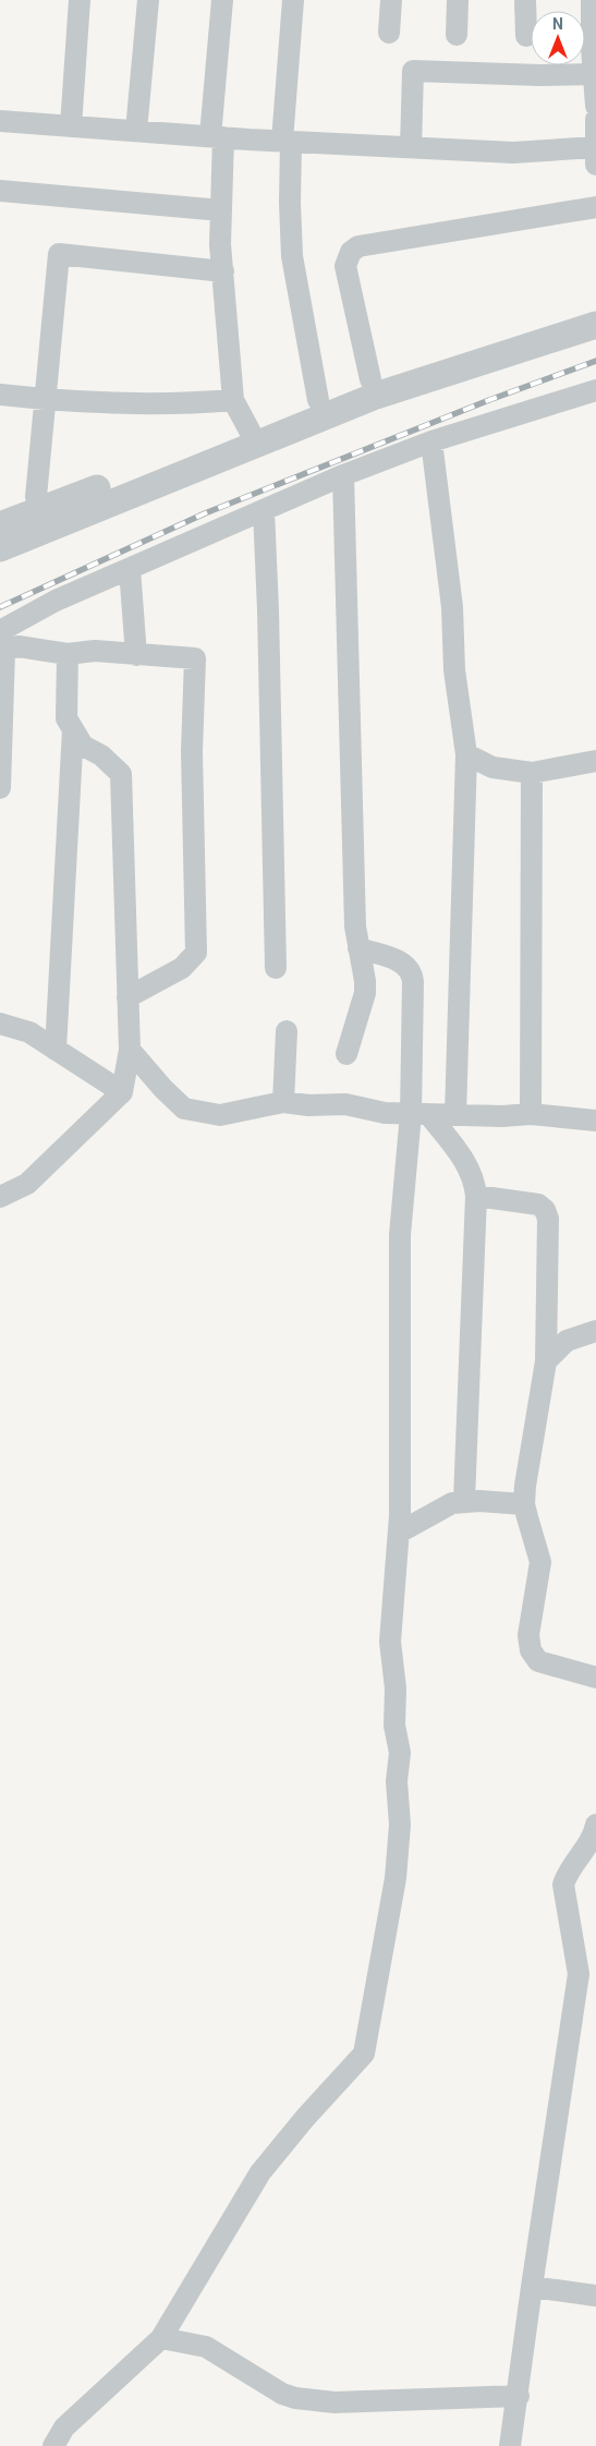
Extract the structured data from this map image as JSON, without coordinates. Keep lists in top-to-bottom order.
{
  "north": "top"
}
